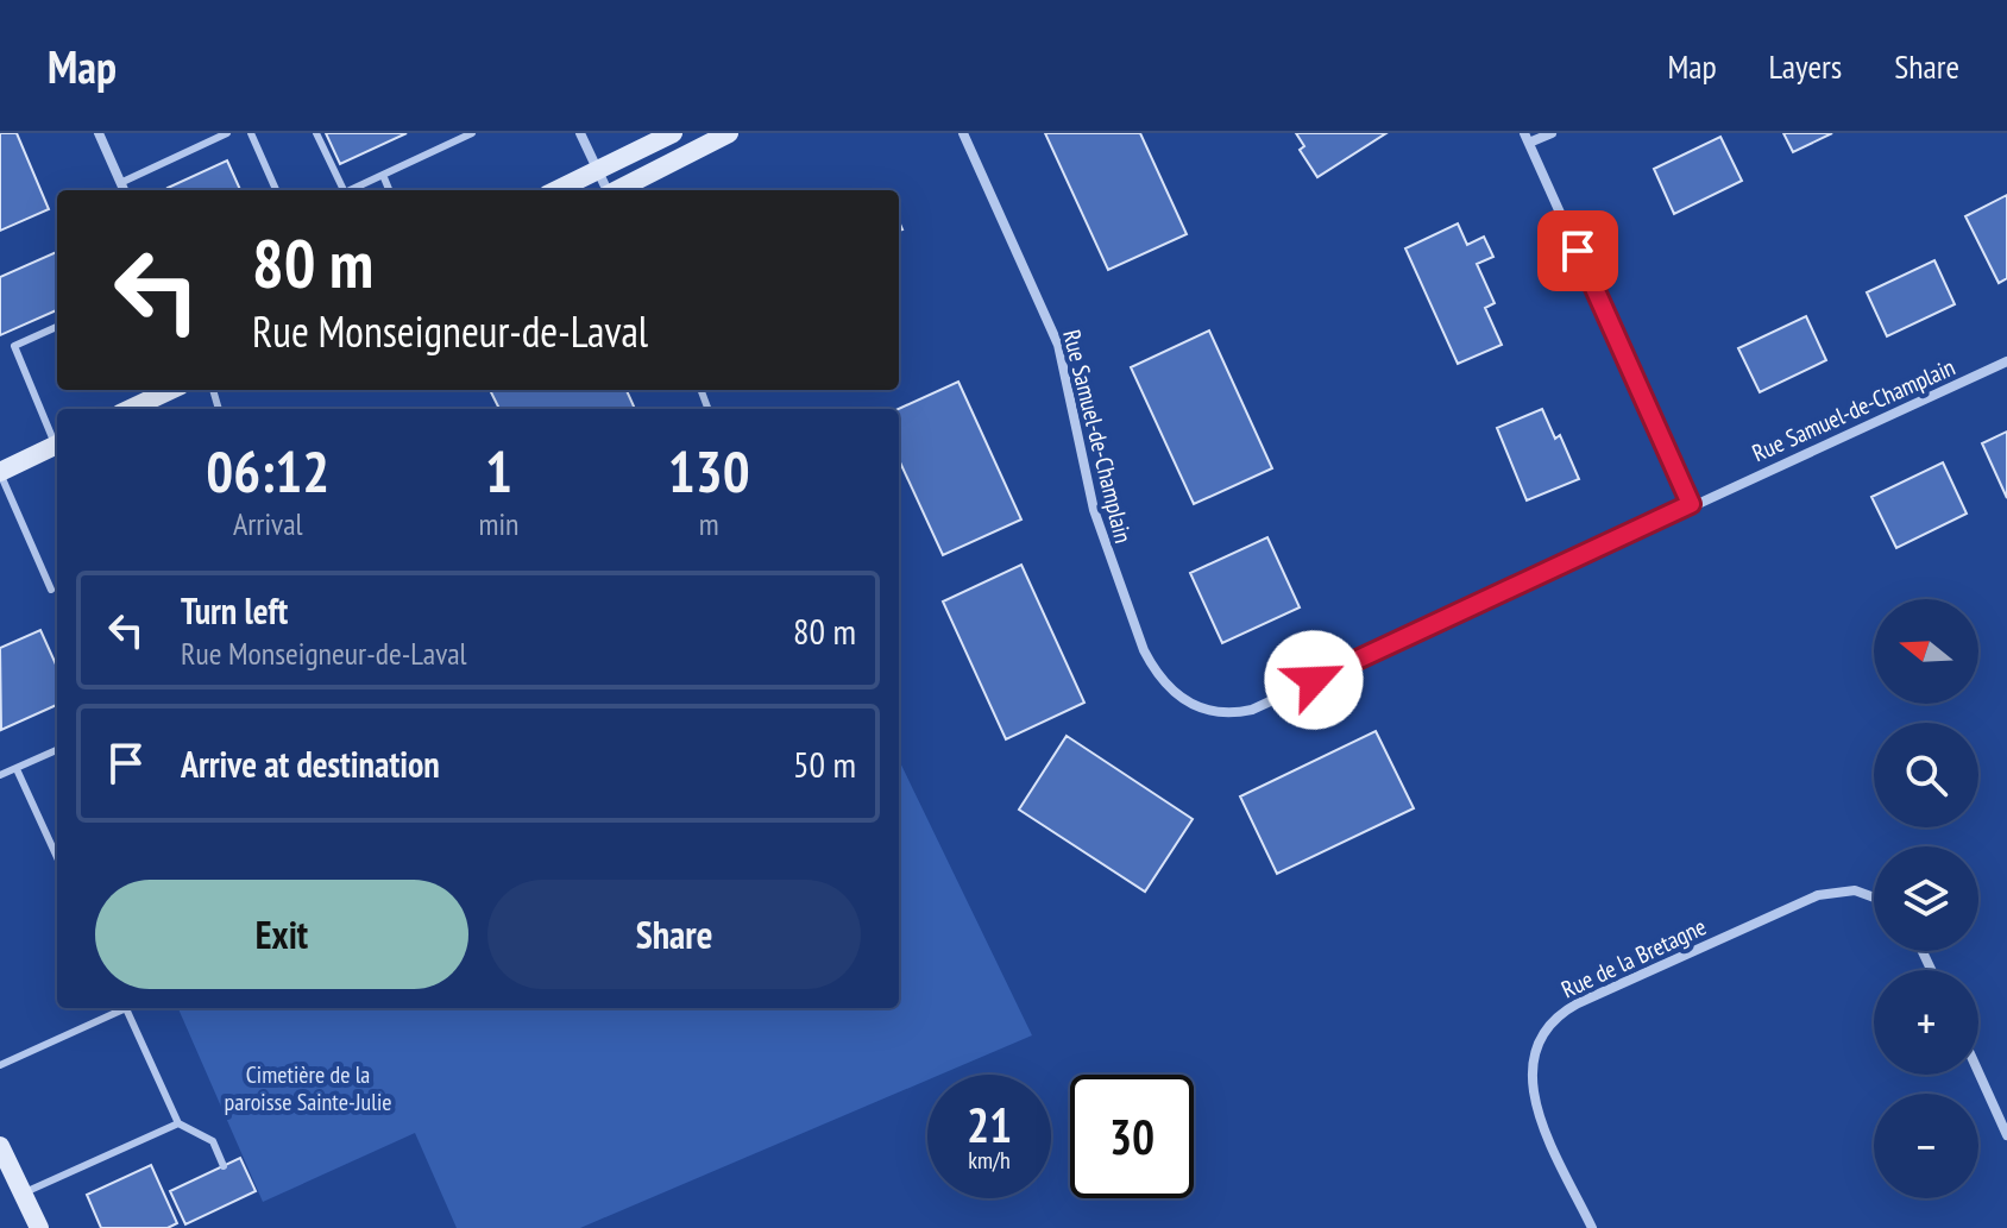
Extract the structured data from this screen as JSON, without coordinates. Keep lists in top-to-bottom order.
{
  "streets": {
    "street": ["Rue Samuel-de-Champlain", "Rue de la Bretagne"]
  },
  "parks": ["Cimetière de la paroisse Sainte-Julie"],
  "north": "left",
  "page": {
    "header": "Map",
    "nav": ["Map", "Layers", "Share"],
    "turn": ["80 m", "Rue Monseigneur-de-Laval"],
    "eta": [
      "06:12",
      "Arrival",
      "1",
      "min",
      "130",
      "m"
    ],
    "list": [
      {
        "name": "Turn left",
        "note": "Rue Monseigneur-de-Laval",
        "value": "80 m"
      },
      {
        "name": "Arrive at destination",
        "value": "50 m"
      }
    ],
    "map_buttons": ["+", "−"],
    "buttons": ["Exit", "Share"],
    "speed": "21 km/h",
    "limit": "30"
  }
}
